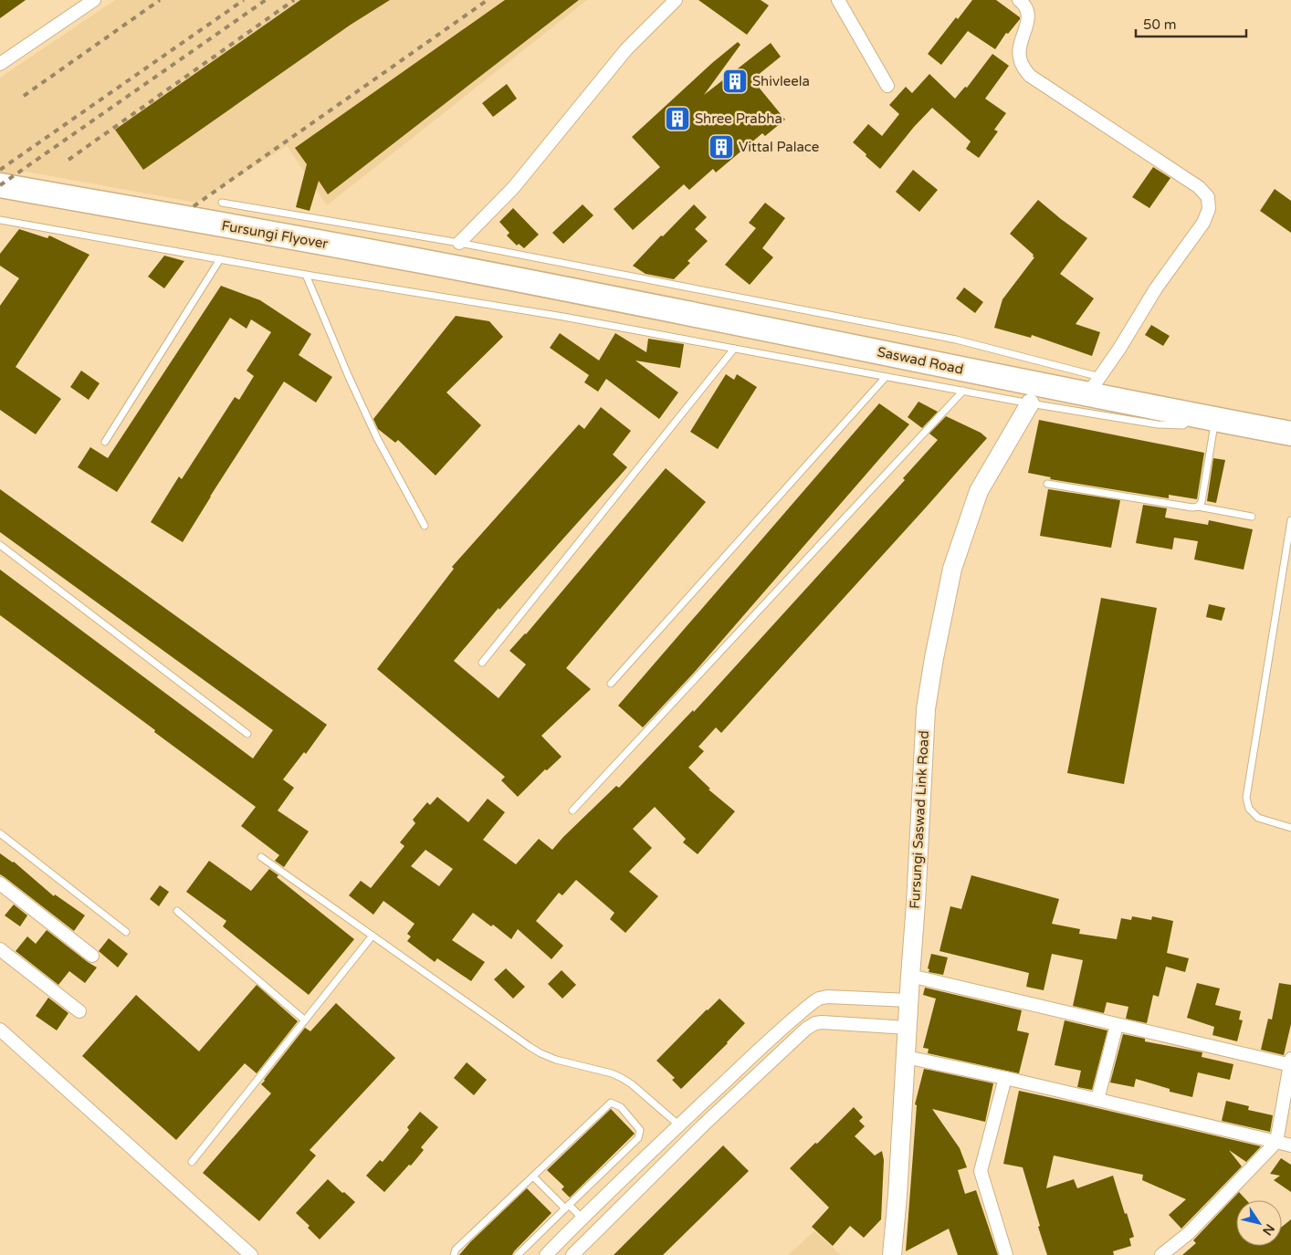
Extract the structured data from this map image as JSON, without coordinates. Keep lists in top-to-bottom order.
{
  "streets": {
    "highway": ["Fursungi Flyover", "Saswad Road"],
    "street": ["Fursungi Saswad Link Road"]
  },
  "crossings": [
    ["Fursungi Flyover", "Saswad Road"]
  ],
  "places": {
    "building": ["Shivleela", "Shree Prabha", "Vittal Palace"]
  },
  "scale_bar": "50 m",
  "north": "bottom right"
}
